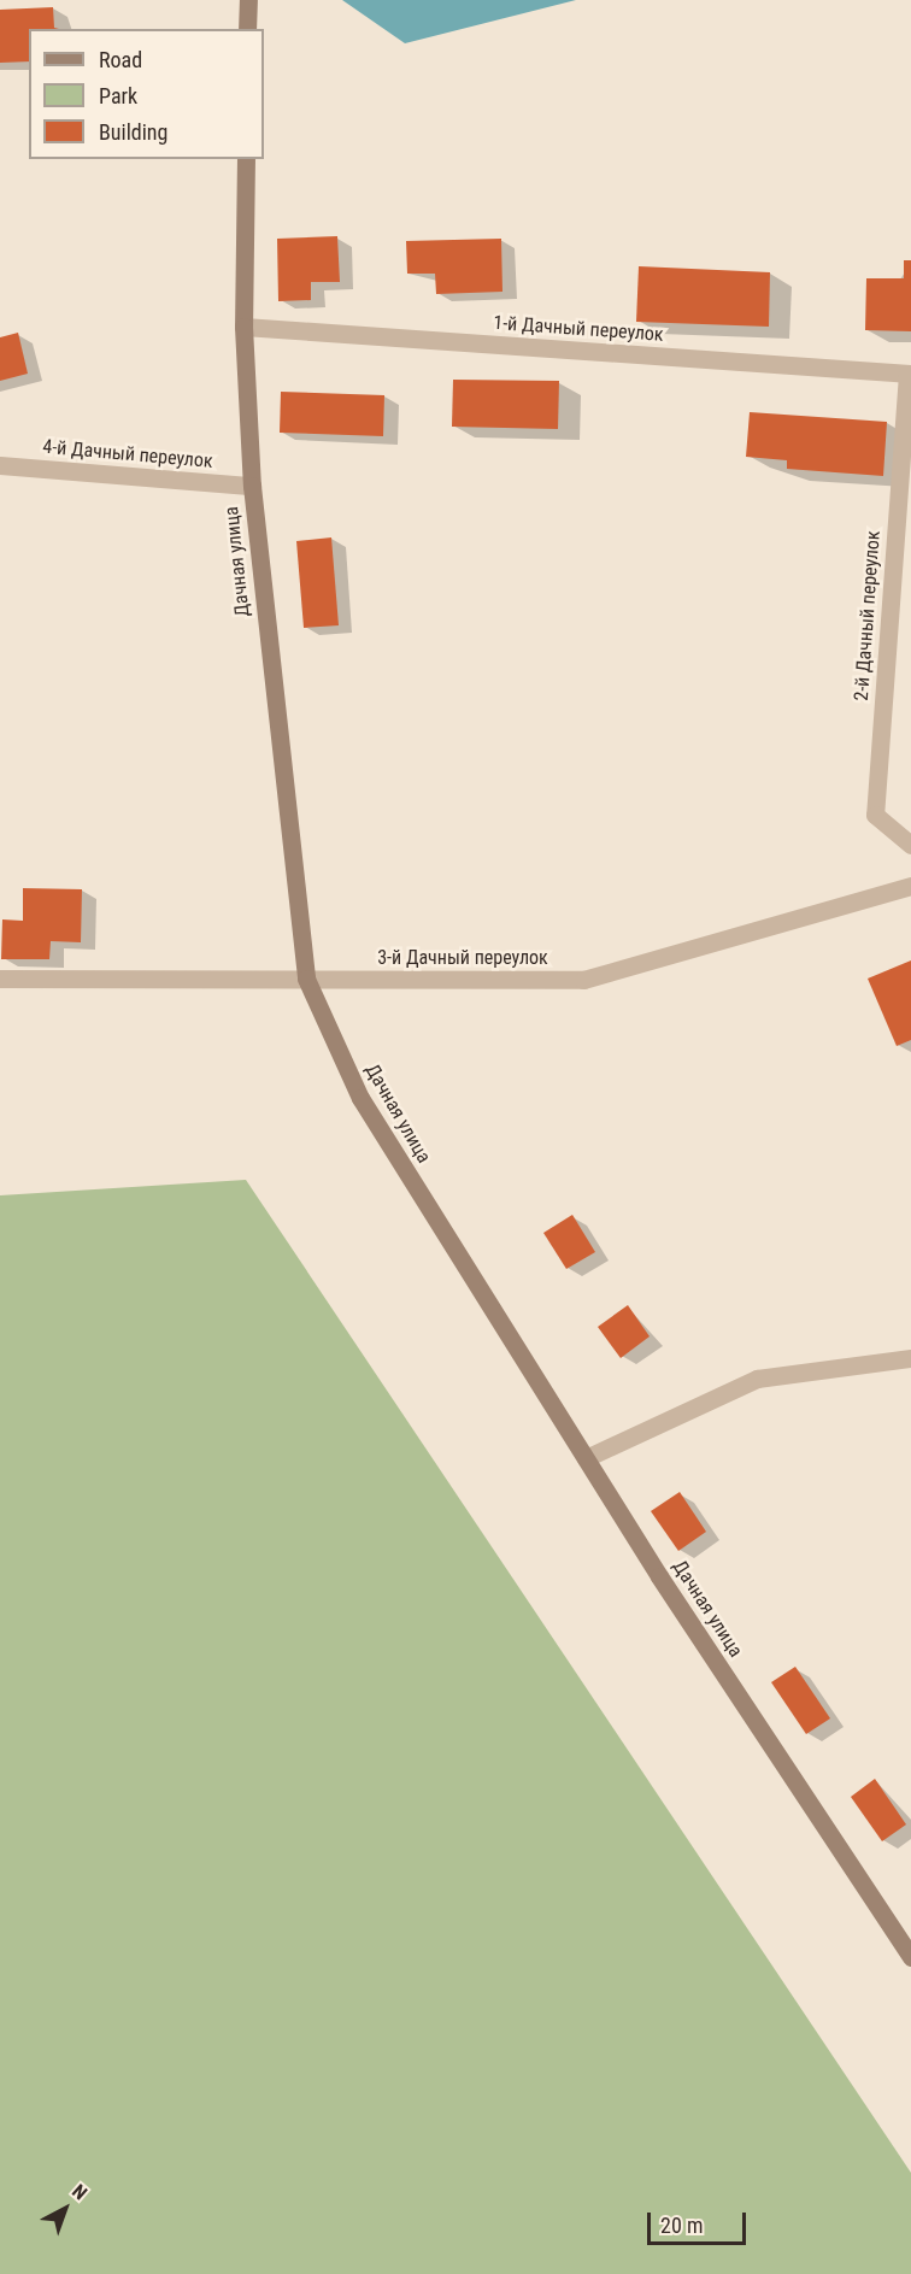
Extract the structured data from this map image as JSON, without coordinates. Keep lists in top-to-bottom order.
{
  "streets": {
    "street": [
      "1-й Дачный переулок",
      "4-й Дачный переулок",
      "Дачная улица",
      "2-й Дачный переулок",
      "3-й Дачный переулок"
    ]
  },
  "crossings": [
    ["1-й Дачный переулок", "Дачная улица"],
    ["1-й Дачный переулок", "2-й Дачный переулок"],
    ["4-й Дачный переулок", "Дачная улица"],
    ["Дачная улица", "3-й Дачный переулок"]
  ],
  "legend": ["Road", "Park", "Building"],
  "scale_bar": "20 m",
  "north": "top right"
}
